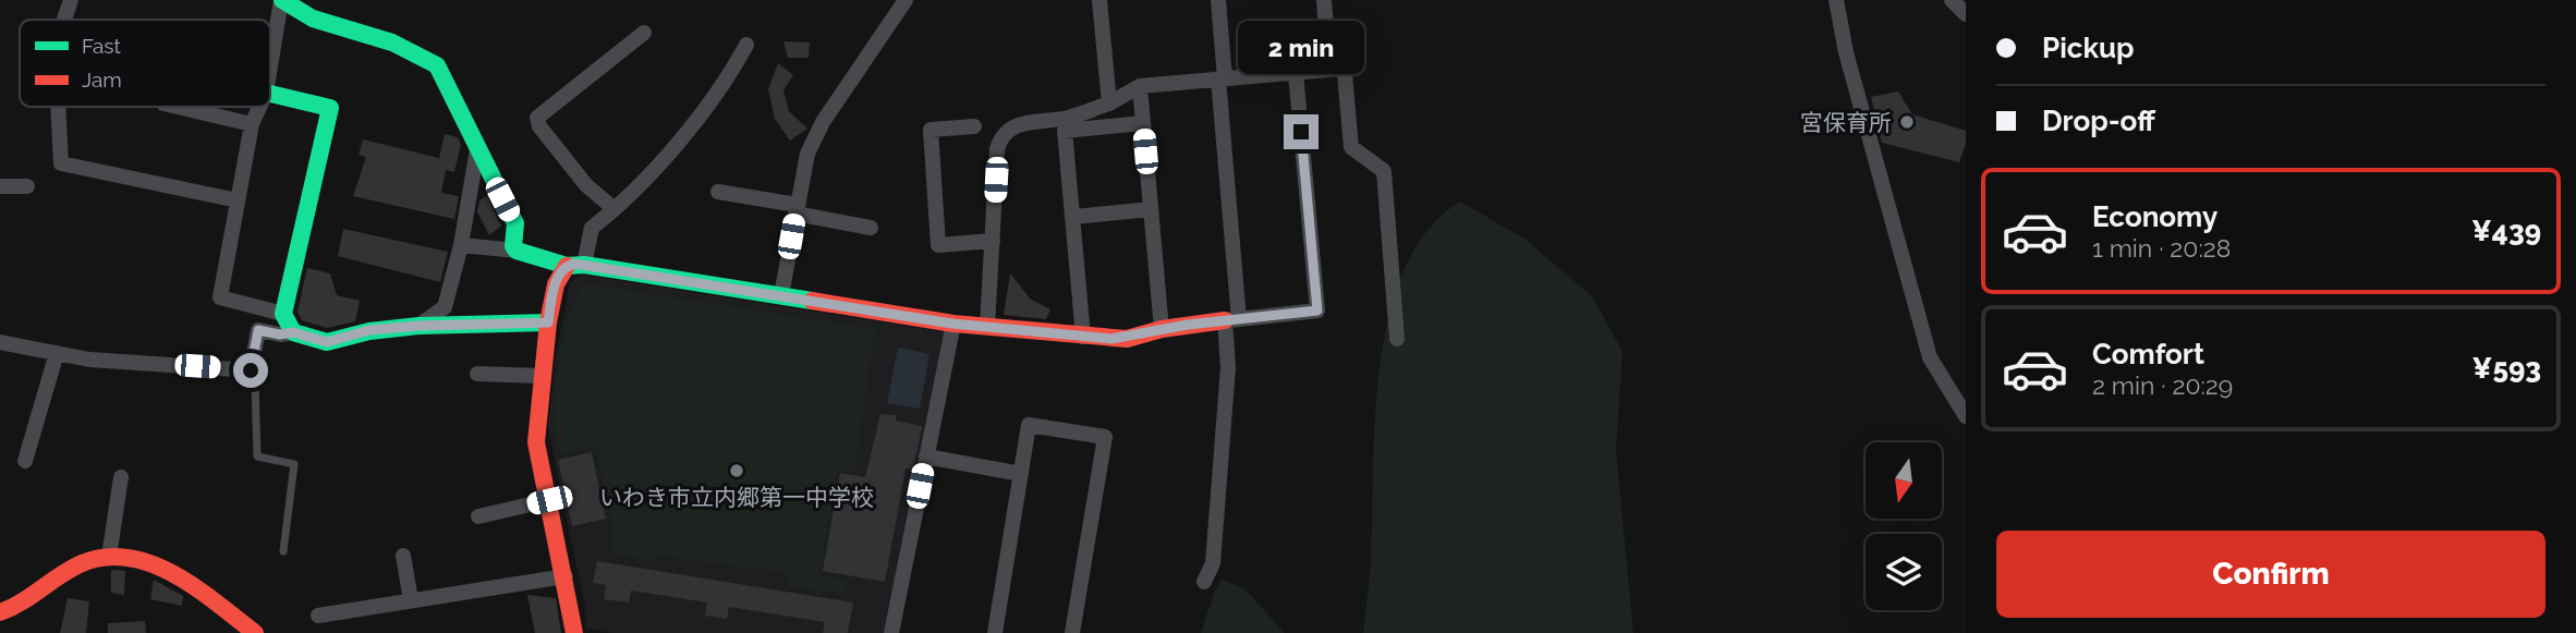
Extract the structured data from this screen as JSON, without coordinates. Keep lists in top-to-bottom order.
{
  "places": ["宮保育所", "いわき市立内郷第一中学校"],
  "legend": ["Fast", "Jam"],
  "north": "bottom",
  "page": {
    "banner": ["Pickup", "Drop-off"],
    "bubble": "2 min",
    "list": [
      {
        "name": "Economy",
        "note": "1 min · 20:28",
        "value": "¥439"
      },
      {
        "name": "Comfort",
        "note": "2 min · 20:29",
        "value": "¥593"
      }
    ],
    "buttons": "Confirm"
  }
}
